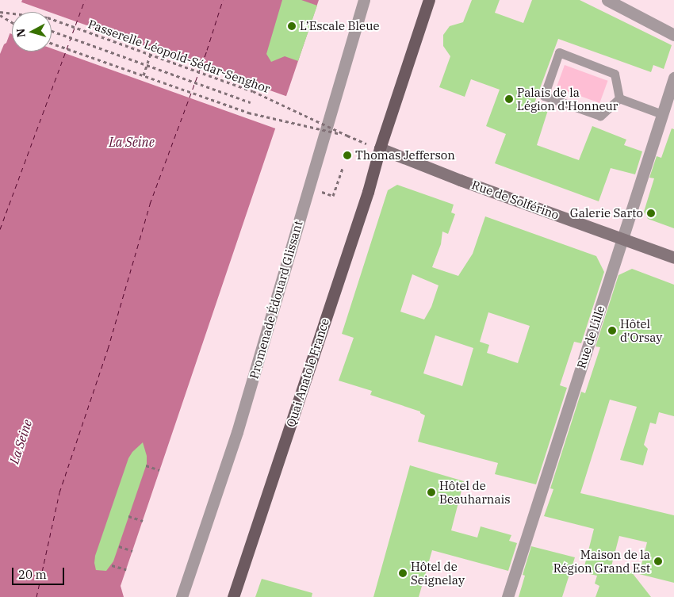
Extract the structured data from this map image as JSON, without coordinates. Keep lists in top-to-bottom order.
{
  "streets": {
    "main road": ["Quai Anatole France"],
    "street": ["Rue de Solférino", "Promenade Édouard Glissant", "Rue de Lille"],
    "path": ["Passerelle Léopold-Sédar-Senghor"]
  },
  "crossings": [
    ["Rue de Solférino", "Rue de Lille"],
    ["Rue de Solférino", "Quai Anatole France"]
  ],
  "water": ["La Seine"],
  "places": [
    "L’Escale Bleue",
    "Palais de la Légion d'Honneur",
    "Thomas Jefferson",
    "Galerie Sarto",
    "Hôtel d'Orsay",
    "Hôtel de Beauharnais",
    "Maison de la Région Grand Est",
    "Hôtel de Seignelay"
  ],
  "scale_bar": "20 m",
  "north": "left"
}
